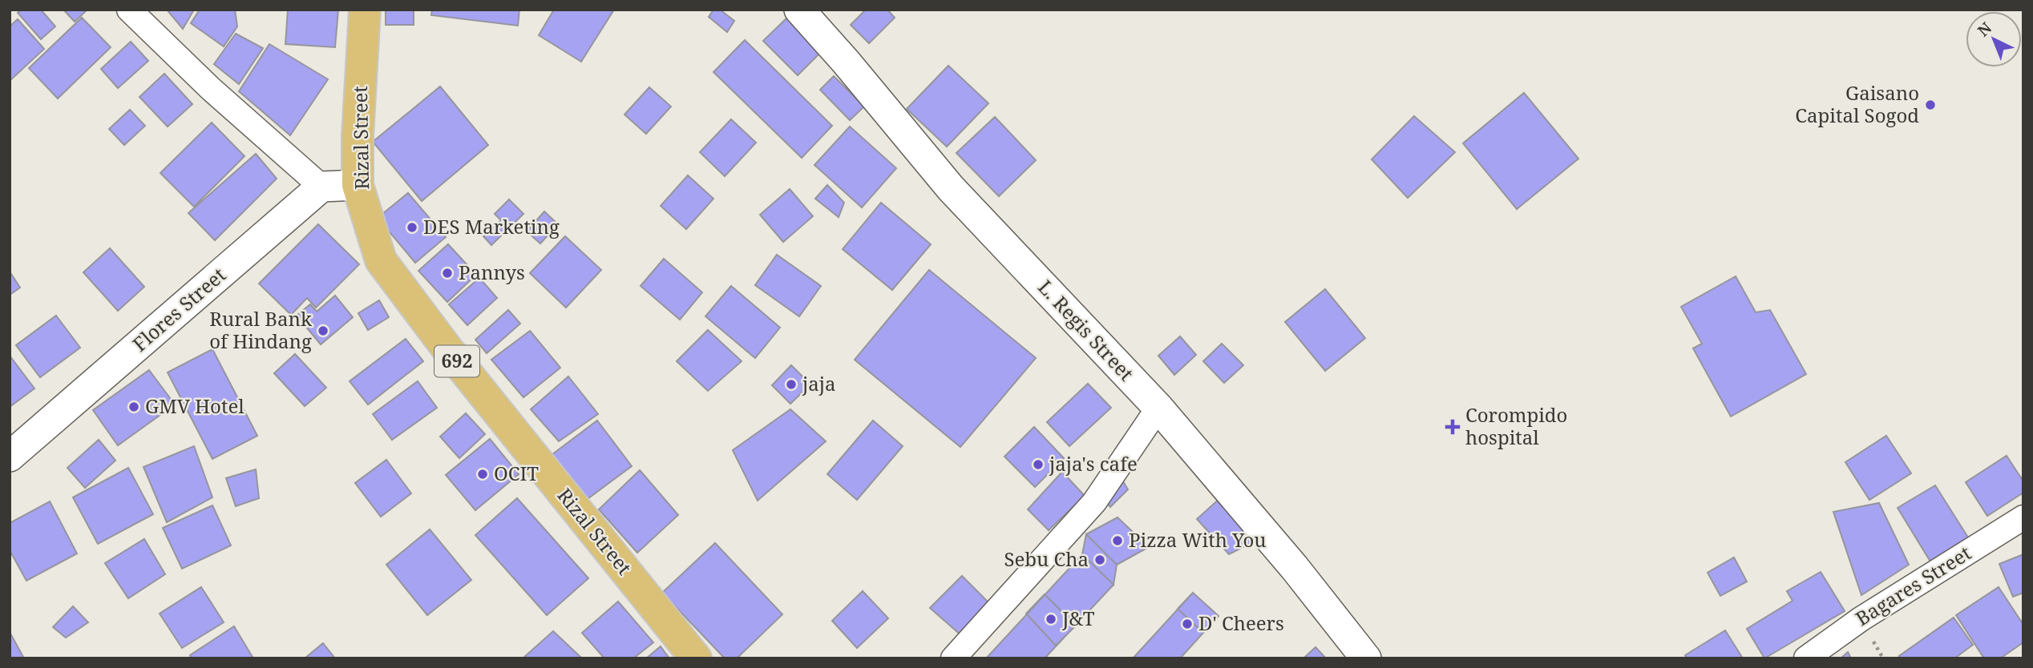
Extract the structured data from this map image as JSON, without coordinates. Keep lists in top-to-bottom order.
{
  "streets": {
    "main road": ["Rizal Street", "692"],
    "street": ["Flores Street", "L. Regis Street", "Bagares Street"]
  },
  "places": {
    "other": [
      "Gaisano Capital Sogod",
      "DES Marketing",
      "Pannys",
      "Rural Bank of Hindang",
      "jaja",
      "GMV Hotel",
      "jaja's cafe",
      "OCIT",
      "Pizza With You",
      "Sebu Cha",
      "J&T",
      "D' Cheers"
    ],
    "health": ["Corompido hospital"]
  },
  "north": "top left"
}
